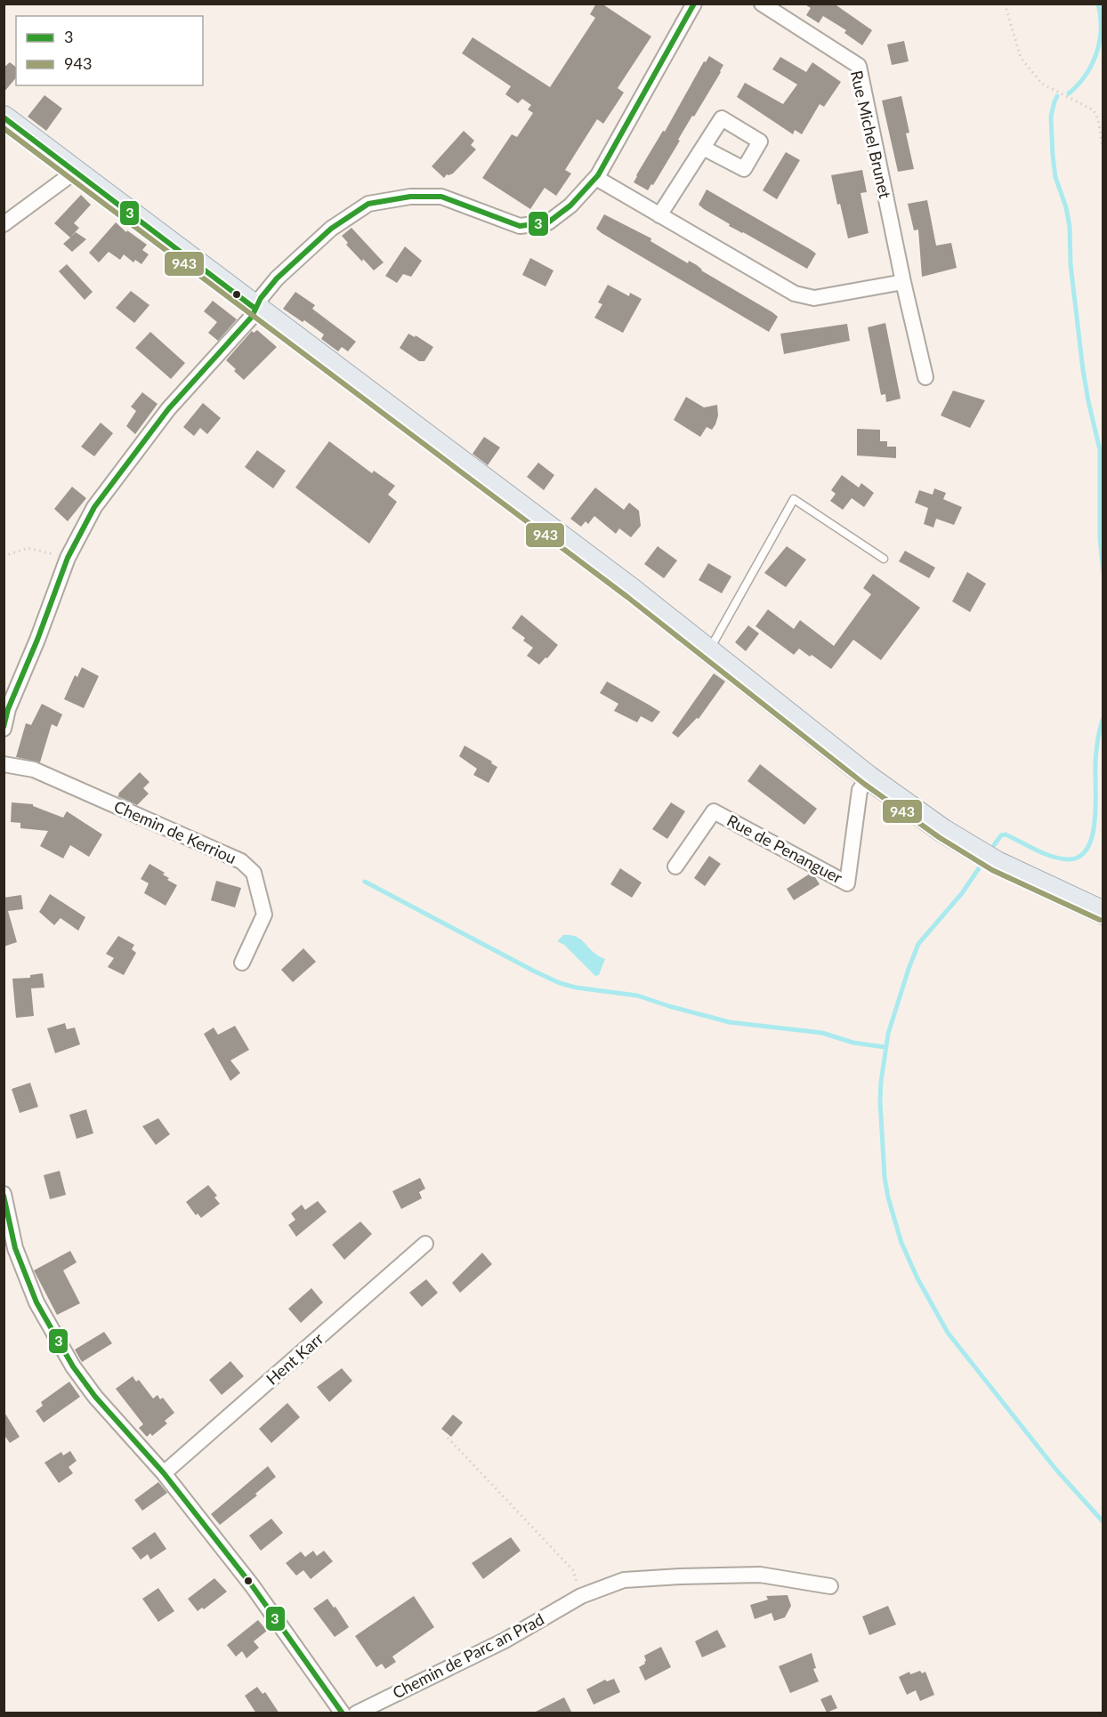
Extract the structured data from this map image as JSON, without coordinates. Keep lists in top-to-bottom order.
{
  "streets": {
    "street": [
      "Rue Michel Brunet",
      "Chemin de Kerriou",
      "Rue de Penanguer",
      "Hent Karr",
      "Chemin de Parc an Prad"
    ]
  },
  "lines": ["transit line 3", "transit line 943"],
  "legend": ["3", "943"]
}
